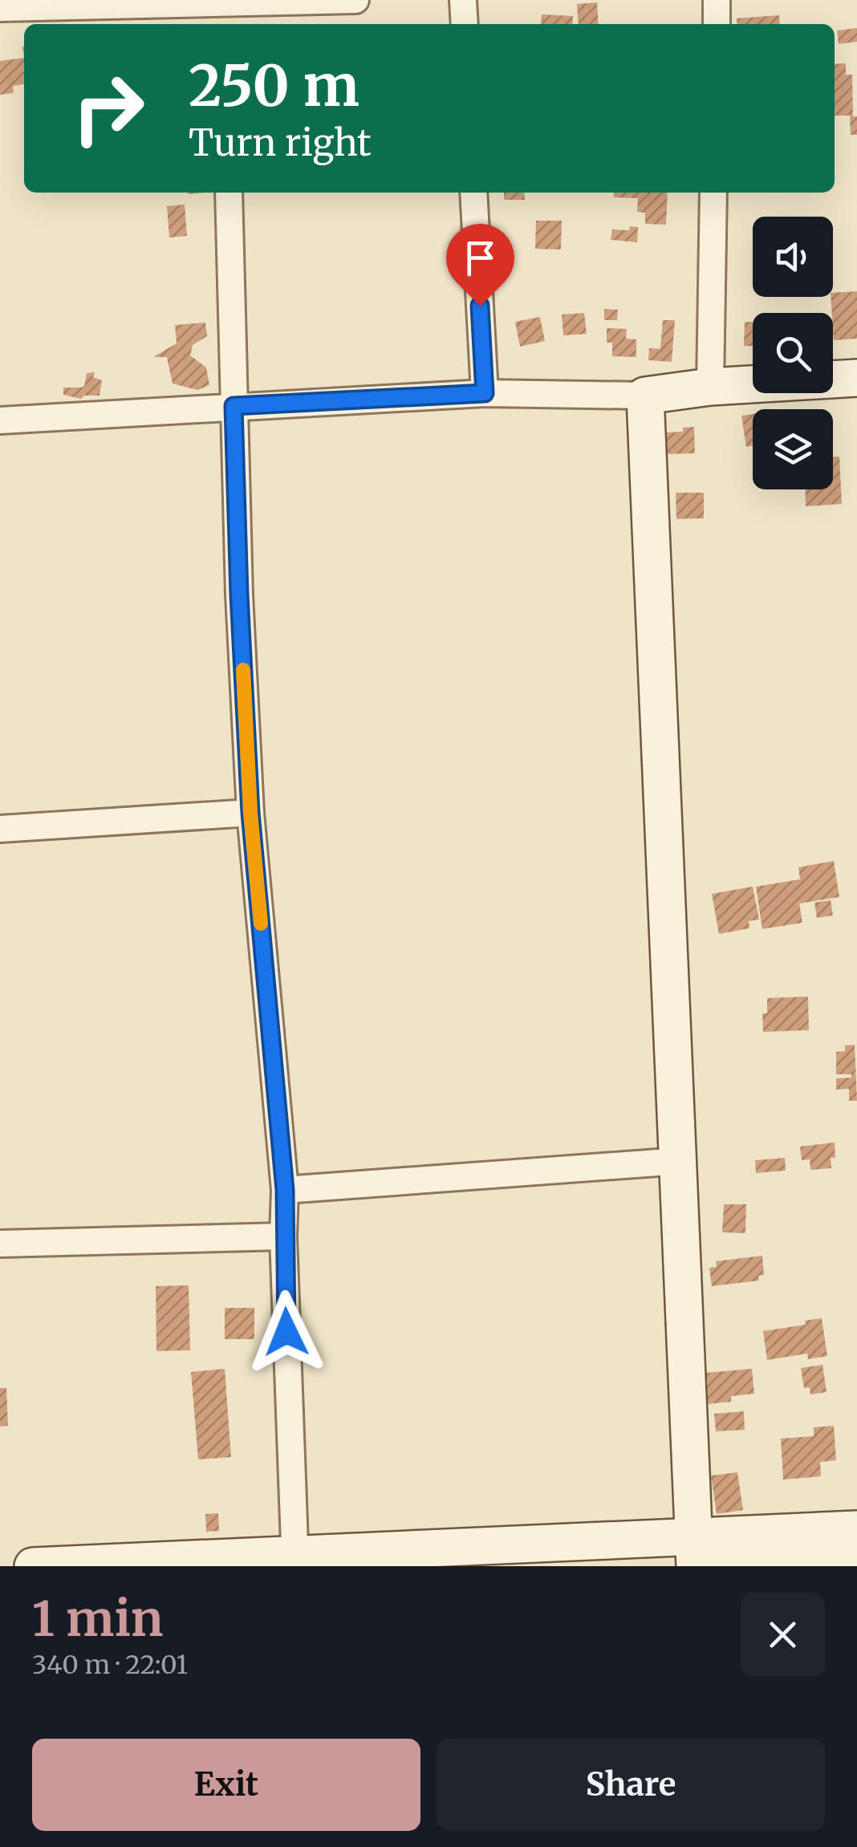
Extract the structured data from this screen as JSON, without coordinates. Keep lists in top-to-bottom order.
{
  "page": {
    "turn": ["250 m", "Turn right"],
    "heading": ["1 min", "340 m · 22:01"],
    "buttons": ["Exit", "Share"]
  }
}
